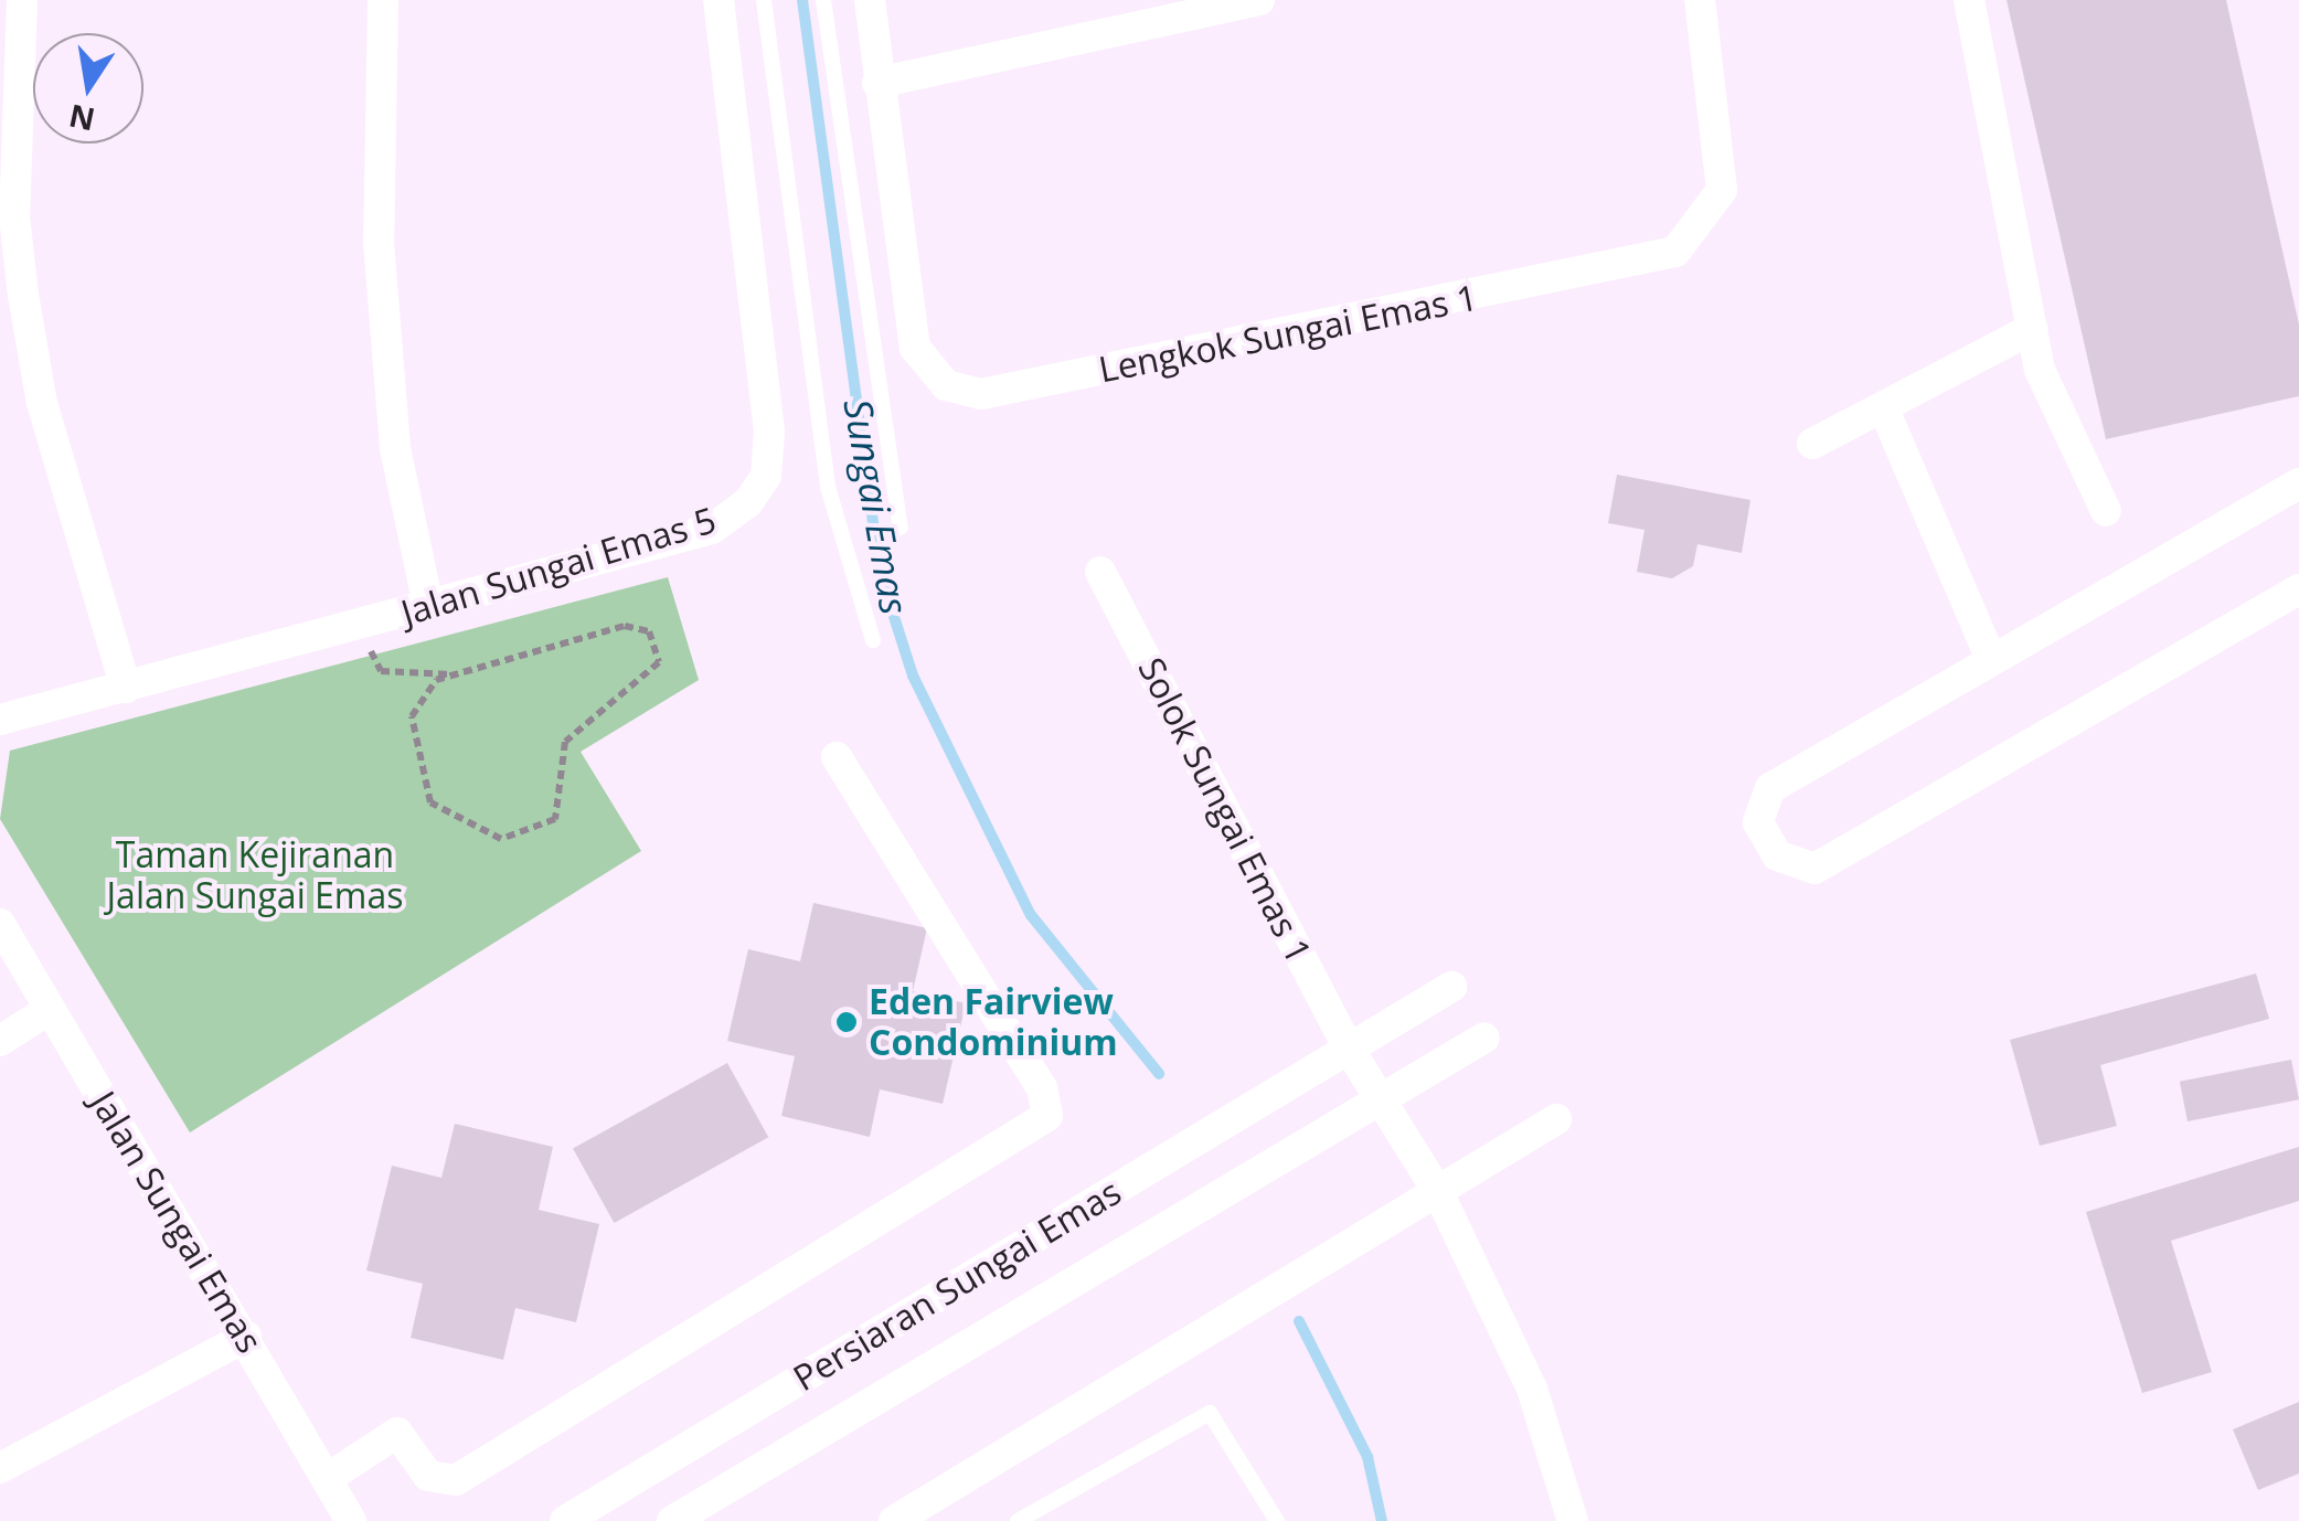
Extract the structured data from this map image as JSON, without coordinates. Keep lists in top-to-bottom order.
{
  "streets": {
    "street": [
      "Lengkok Sungai Emas 1",
      "Jalan Sungai Emas 5",
      "Solok Sungai Emas 1",
      "Jalan Sungai Emas",
      "Persiaran Sungai Emas"
    ]
  },
  "crossings": [
    ["Solok Sungai Emas 1", "Persiaran Sungai Emas"]
  ],
  "water": ["Sungai Emas"],
  "parks": ["Taman Kejiranan Jalan Sungai Emas"],
  "places": ["Eden Fairview Condominium"],
  "north": "bottom"
}
